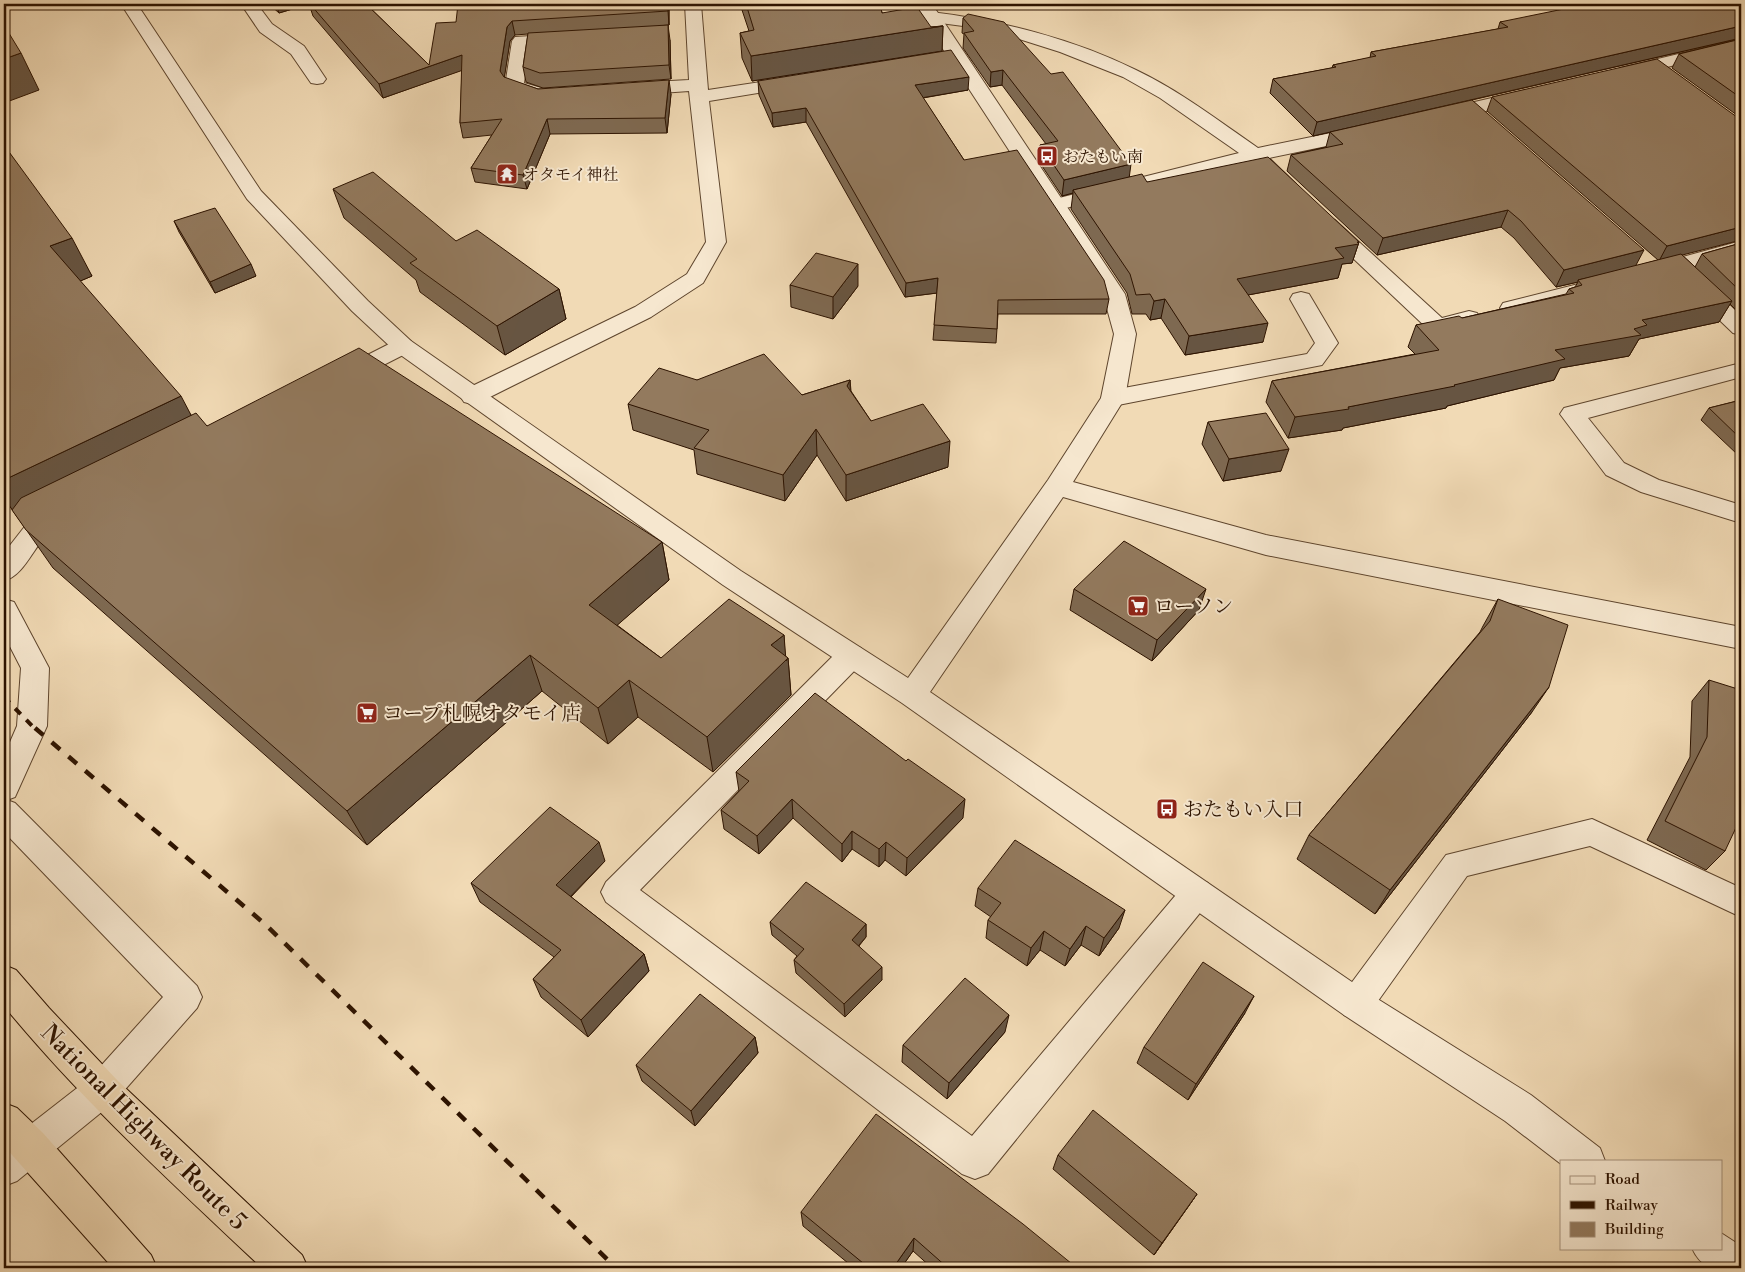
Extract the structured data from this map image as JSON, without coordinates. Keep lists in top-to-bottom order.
{
  "streets": {
    "highway": ["National Highway Route 5"]
  },
  "places": {
    "bus stop": ["おたもい南", "おたもい入口"],
    "temple": ["オタモイ神社"],
    "supermarket": ["ローソン", "コープ札幌オタモイ店"]
  },
  "legend": ["Road", "Railway", "Building"]
}
